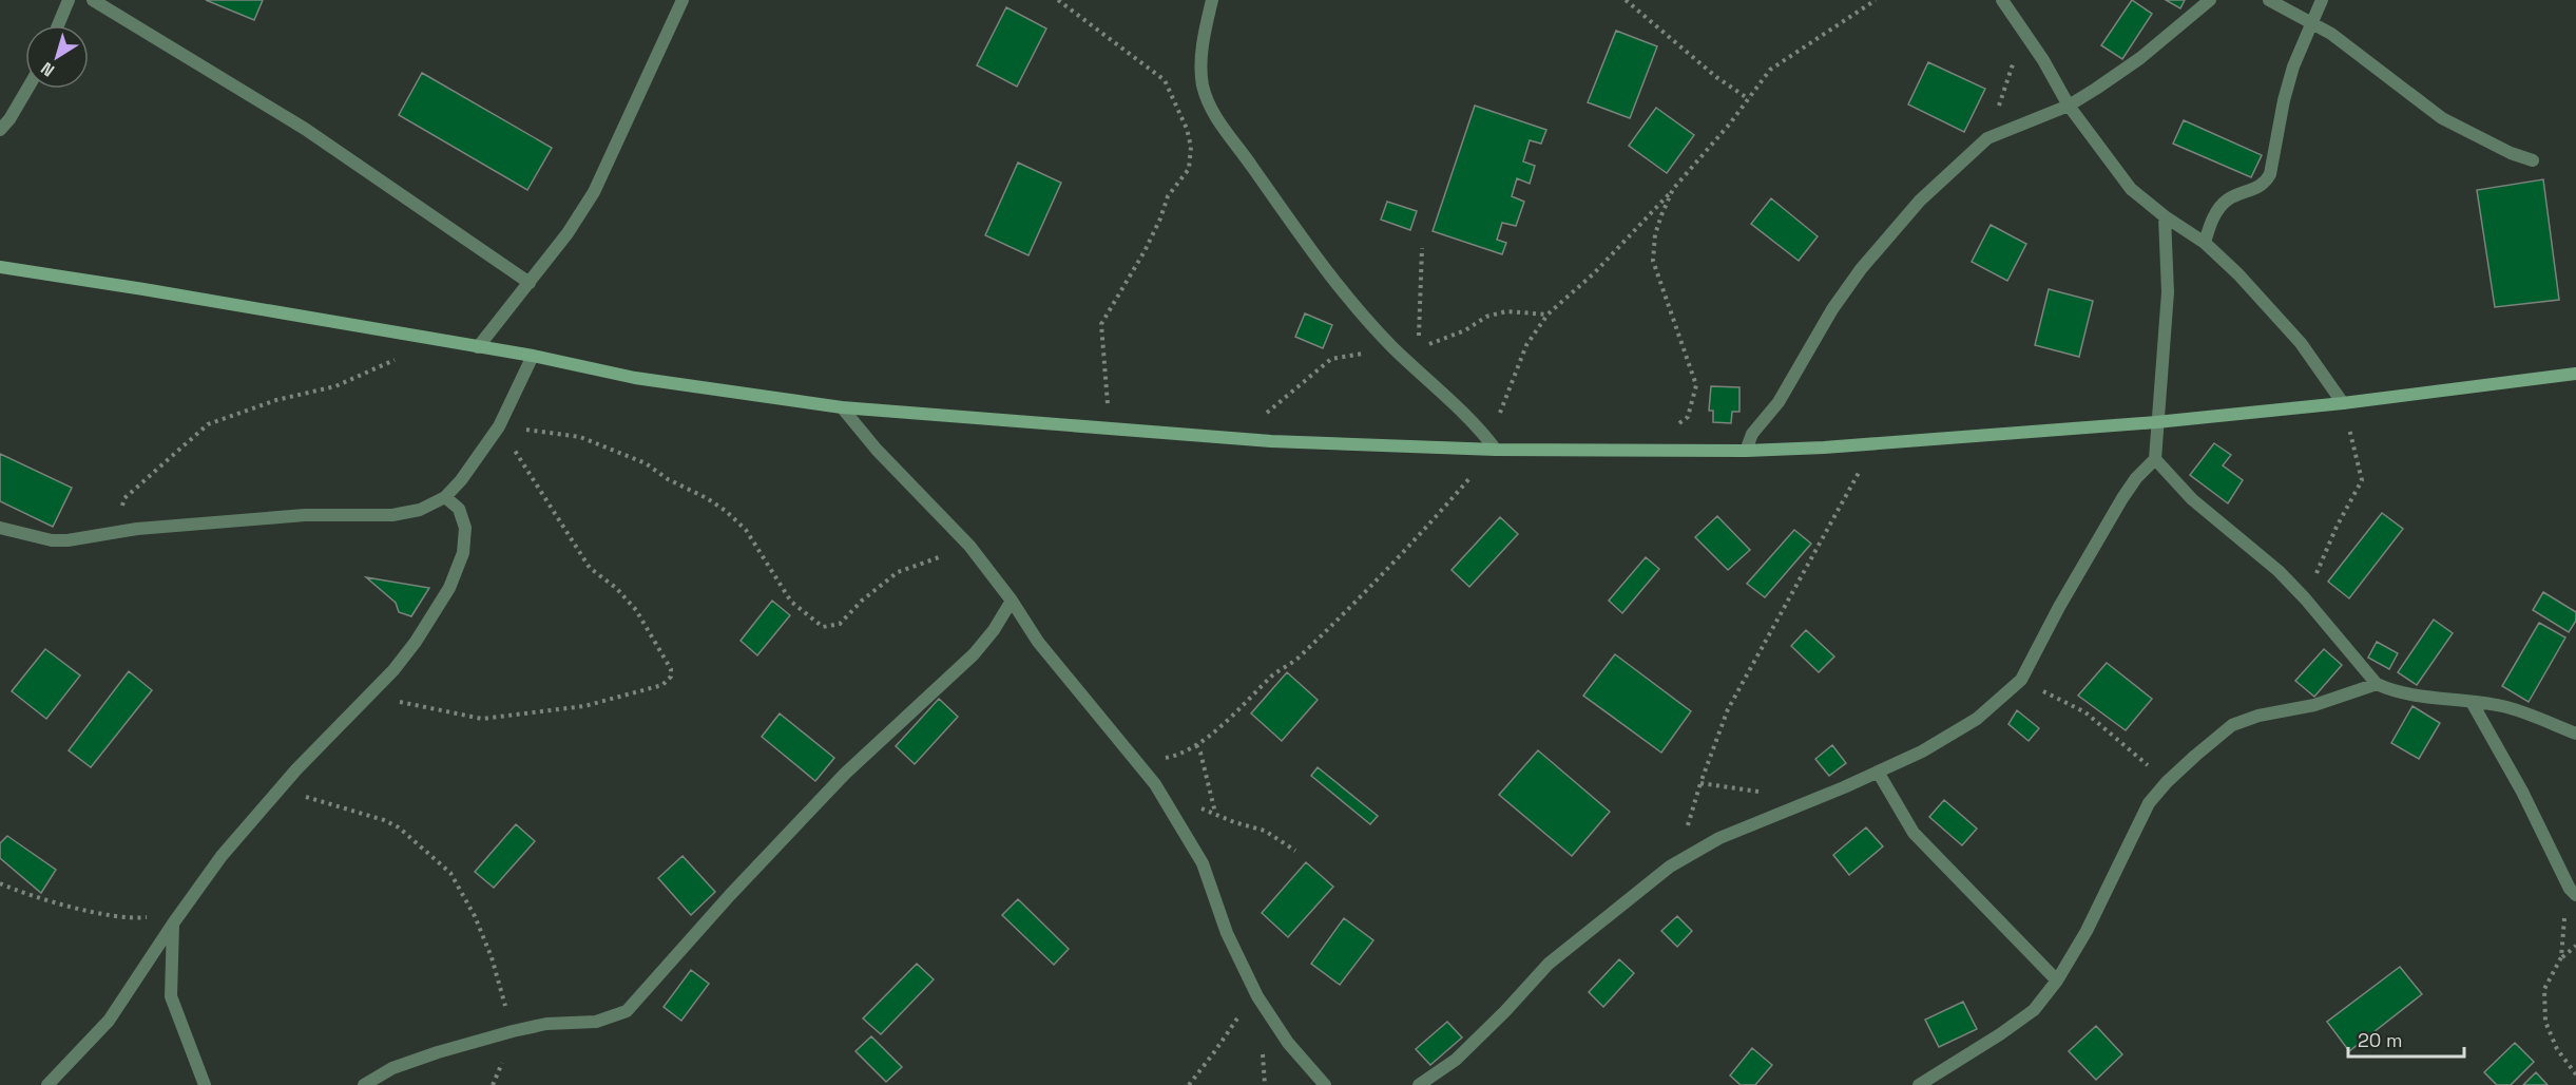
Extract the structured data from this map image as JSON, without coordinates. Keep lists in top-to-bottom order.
{
  "scale_bar": "20 m",
  "north": "bottom left"
}
